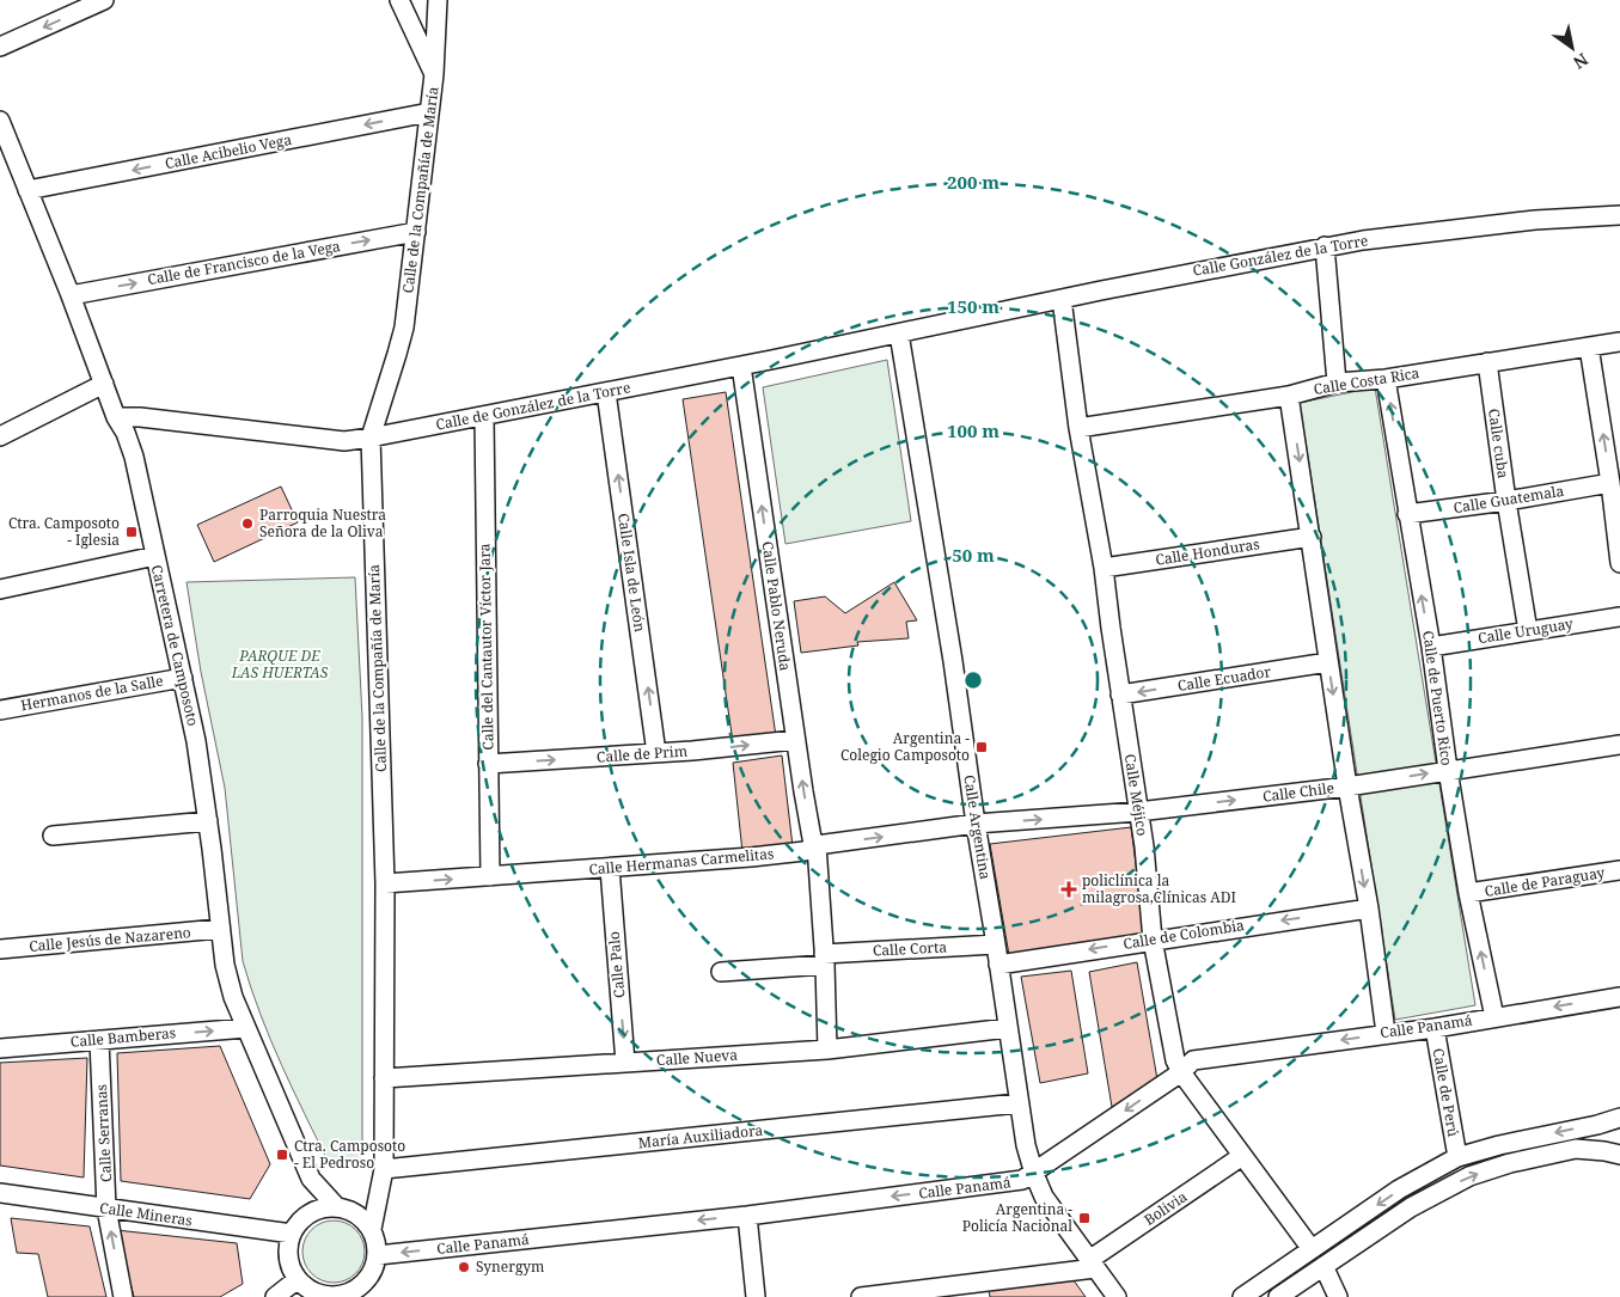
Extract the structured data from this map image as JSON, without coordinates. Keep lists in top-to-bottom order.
{
  "streets": {
    "street": [
      "Calle Acibelio Vega",
      "Calle de la Compañía de María",
      "Calle González de la Torre",
      "Calle de Francisco de la Vega",
      "Calle Costa Rica",
      "Calle de González de la Torre",
      "Calle cuba",
      "Calle Guatemala",
      "Calle Honduras",
      "Calle Isla de León",
      "Calle Pablo Neruda",
      "Calle Uruguay",
      "Carretera de Camposoto",
      "Calle del Cantautor Víctor Jara",
      "Calle Ecuador",
      "Hermanos de la Salle",
      "Calle de Puerto Rico",
      "Calle de Prim",
      "Calle Chile",
      "Calle Méjico",
      "Calle Argentina",
      "Calle Hermanas Carmelitas",
      "Calle de Paraguay",
      "Calle de Colombia",
      "Calle Jesús de Nazareno",
      "Calle Corta",
      "Calle Palo",
      "Calle Panamá",
      "Calle Bamberas",
      "Calle Nueva",
      "Calle de Perú",
      "Calle Serranas",
      "María Auxiliadora",
      "Bolivia",
      "Calle Mineras"
    ]
  },
  "crossings": [
    ["Calle Acibelio Vega", "Calle de la Compañía de María"],
    ["Calle Acibelio Vega", "Carretera de Camposoto"],
    ["Calle de la Compañía de María", "Calle de Francisco de la Vega"],
    ["Calle de la Compañía de María", "Calle de González de la Torre"],
    ["Calle de la Compañía de María", "Carretera de Camposoto"],
    ["Calle de la Compañía de María", "Calle Hermanas Carmelitas"],
    ["Calle de la Compañía de María", "Calle Panamá"],
    ["Calle de la Compañía de María", "Calle Nueva"],
    ["Calle de la Compañía de María", "María Auxiliadora"],
    ["Calle de la Compañía de María", "Calle Mineras"],
    ["Calle González de la Torre", "Calle de González de la Torre"],
    ["Calle González de la Torre", "Calle Méjico"],
    ["Calle de Francisco de la Vega", "Carretera de Camposoto"],
    ["Calle Costa Rica", "Calle cuba"],
    ["Calle Costa Rica", "Calle de Puerto Rico"],
    ["Calle Costa Rica", "Calle Méjico"],
    ["Calle de González de la Torre", "Calle Isla de León"],
    ["Calle de González de la Torre", "Calle Pablo Neruda"],
    ["Calle de González de la Torre", "Carretera de Camposoto"],
    ["Calle de González de la Torre", "Calle del Cantautor Víctor Jara"],
    ["Calle de González de la Torre", "Calle Argentina"],
    ["Calle cuba", "Calle Guatemala"],
    ["Calle cuba", "Calle Uruguay"],
    ["Calle Guatemala", "Calle de Puerto Rico"],
    ["Calle Honduras", "Calle Méjico"],
    ["Calle Isla de León", "Calle de Prim"],
    ["Calle Pablo Neruda", "Calle de Prim"],
    ["Calle Pablo Neruda", "Calle Hermanas Carmelitas"],
    ["Calle Pablo Neruda", "Calle Corta"],
    ["Calle Pablo Neruda", "Calle Nueva"],
    ["Calle Uruguay", "Calle de Puerto Rico"],
    ["Carretera de Camposoto", "Hermanos de la Salle"],
    ["Carretera de Camposoto", "Calle Jesús de Nazareno"],
    ["Carretera de Camposoto", "Calle Panamá"],
    ["Carretera de Camposoto", "Calle Bamberas"],
    ["Carretera de Camposoto", "Calle Mineras"],
    ["Calle del Cantautor Víctor Jara", "Calle de Prim"],
    ["Calle del Cantautor Víctor Jara", "Calle Hermanas Carmelitas"],
    ["Calle Ecuador", "Calle Méjico"],
    ["Calle de Puerto Rico", "Calle Chile"],
    ["Calle de Puerto Rico", "Calle de Paraguay"],
    ["Calle de Puerto Rico", "Calle Panamá"],
    ["Calle Chile", "Calle Méjico"],
    ["Calle Chile", "Calle Argentina"],
    ["Calle Chile", "Calle Hermanas Carmelitas"],
    ["Calle Méjico", "Calle de Colombia"],
    ["Calle Méjico", "Calle Panamá"],
    ["Calle Méjico", "Bolivia"],
    ["Calle Argentina", "Calle Hermanas Carmelitas"],
    ["Calle Argentina", "Calle de Colombia"],
    ["Calle Argentina", "Calle Corta"],
    ["Calle Argentina", "Calle Panamá"],
    ["Calle Argentina", "Calle Nueva"],
    ["Calle Argentina", "María Auxiliadora"],
    ["Calle Argentina", "Bolivia"],
    ["Calle Hermanas Carmelitas", "Calle Palo"],
    ["Calle Palo", "Calle Nueva"],
    ["Calle Panamá", "Calle de Perú"],
    ["Calle Panamá", "Calle Mineras"],
    ["Calle Bamberas", "Calle Serranas"],
    ["Calle Serranas", "Calle Mineras"]
  ],
  "one_way": [
    "Calle Acibelio Vega",
    "Calle de Francisco de la Vega",
    "Calle Isla de León",
    "Calle Pablo Neruda",
    "Calle Ecuador",
    "Calle de Prim",
    "Calle Chile",
    "Calle Hermanas Carmelitas",
    "Calle de Colombia",
    "Calle Palo",
    "Calle Bamberas"
  ],
  "parks": ["PARQUE DE LAS HUERTAS"],
  "places": {
    "other": ["Parroquia Nuestra Señora de la Oliva", "Synergym"],
    "transit": [
      "Ctra. Camposoto - Iglesia",
      "Argentina - Colegio Camposoto",
      "Ctra. Camposoto - El Pedroso",
      "Argentina - Policía Nacional"
    ],
    "health": ["policlínica la milagrosa,Clínicas ADI"]
  },
  "north": "bottom right",
  "rings": [
    "200 m",
    "150 m",
    "100 m",
    "50 m"
  ]
}
